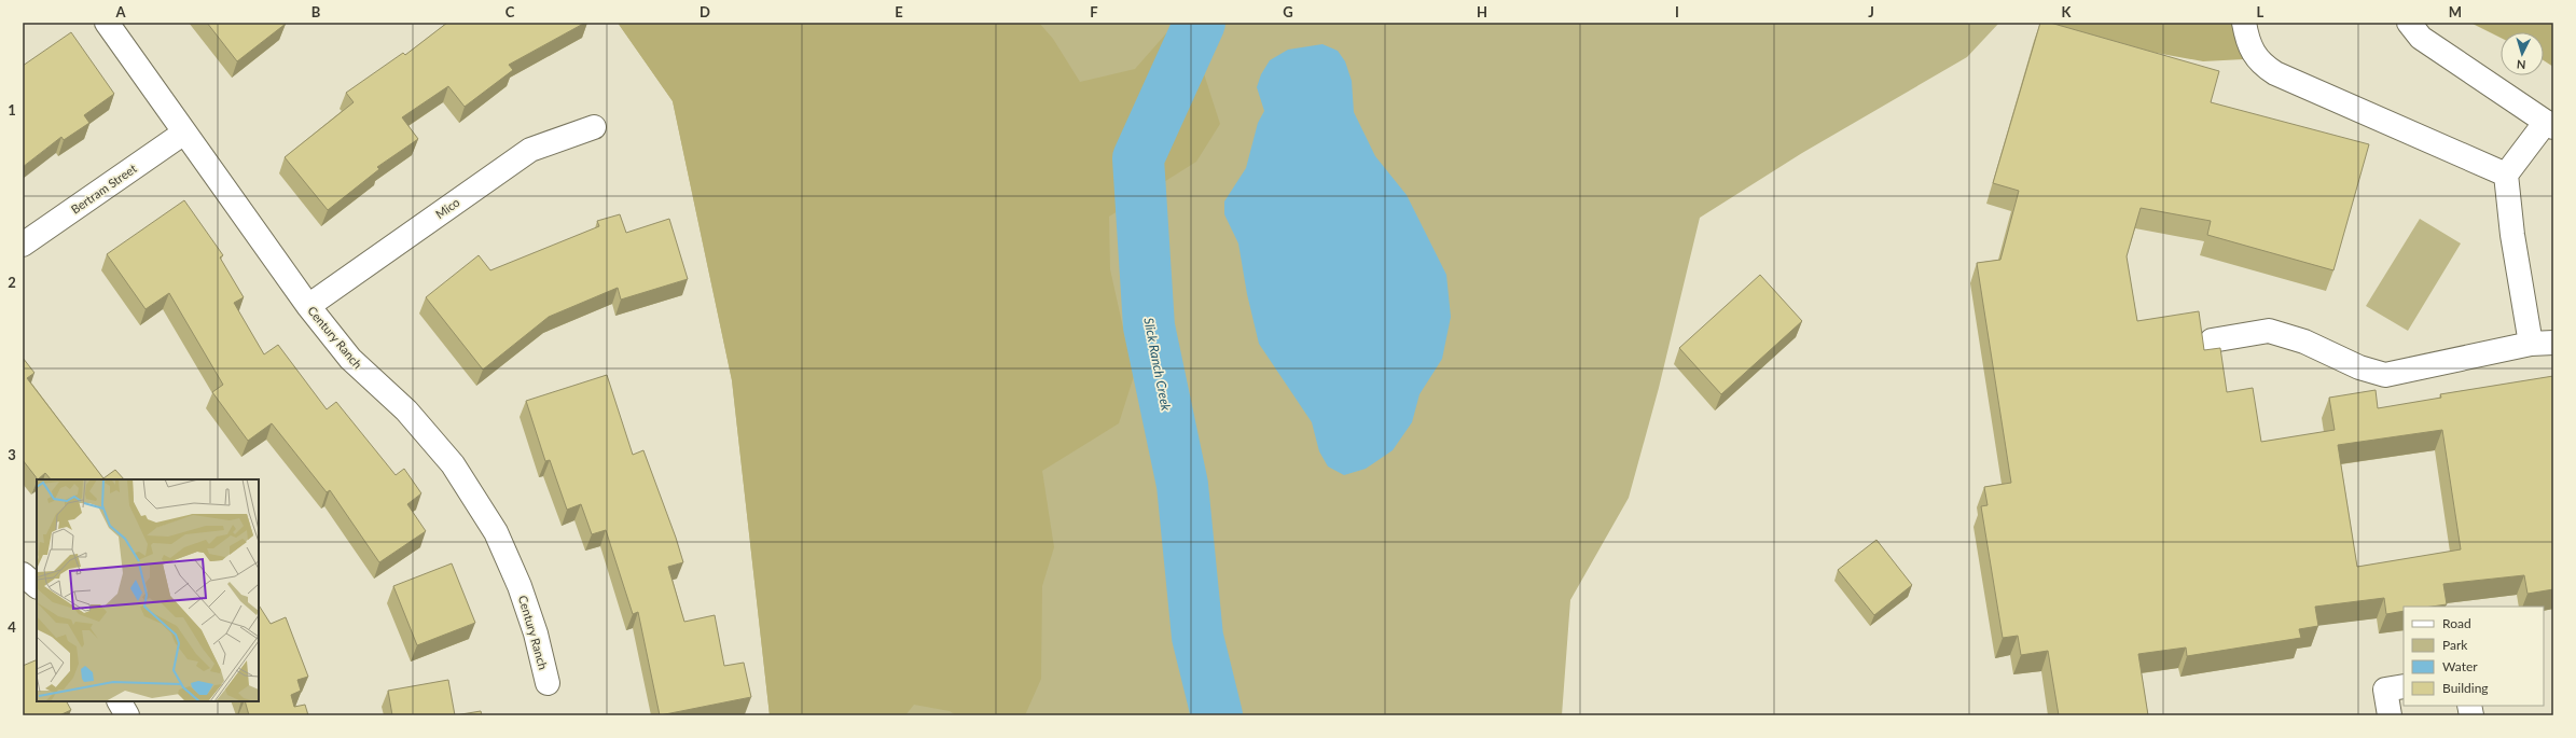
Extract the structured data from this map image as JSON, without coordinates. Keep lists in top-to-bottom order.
{
  "streets": {
    "street": ["Bertram Street", "Mico", "Century Ranch"]
  },
  "crossings": [
    ["Bertram Street", "Century Ranch"],
    ["Mico", "Century Ranch"]
  ],
  "water": ["Slick Ranch Creek"],
  "legend": [
    "Road",
    "Park",
    "Water",
    "Building"
  ],
  "north": "bottom",
  "grid": {
    "columns": [
      "A",
      "B",
      "C",
      "D",
      "E",
      "F",
      "G",
      "H",
      "I",
      "J",
      "K",
      "L",
      "M"
    ],
    "rows": [
      "1",
      "2",
      "3",
      "4"
    ]
  }
}
